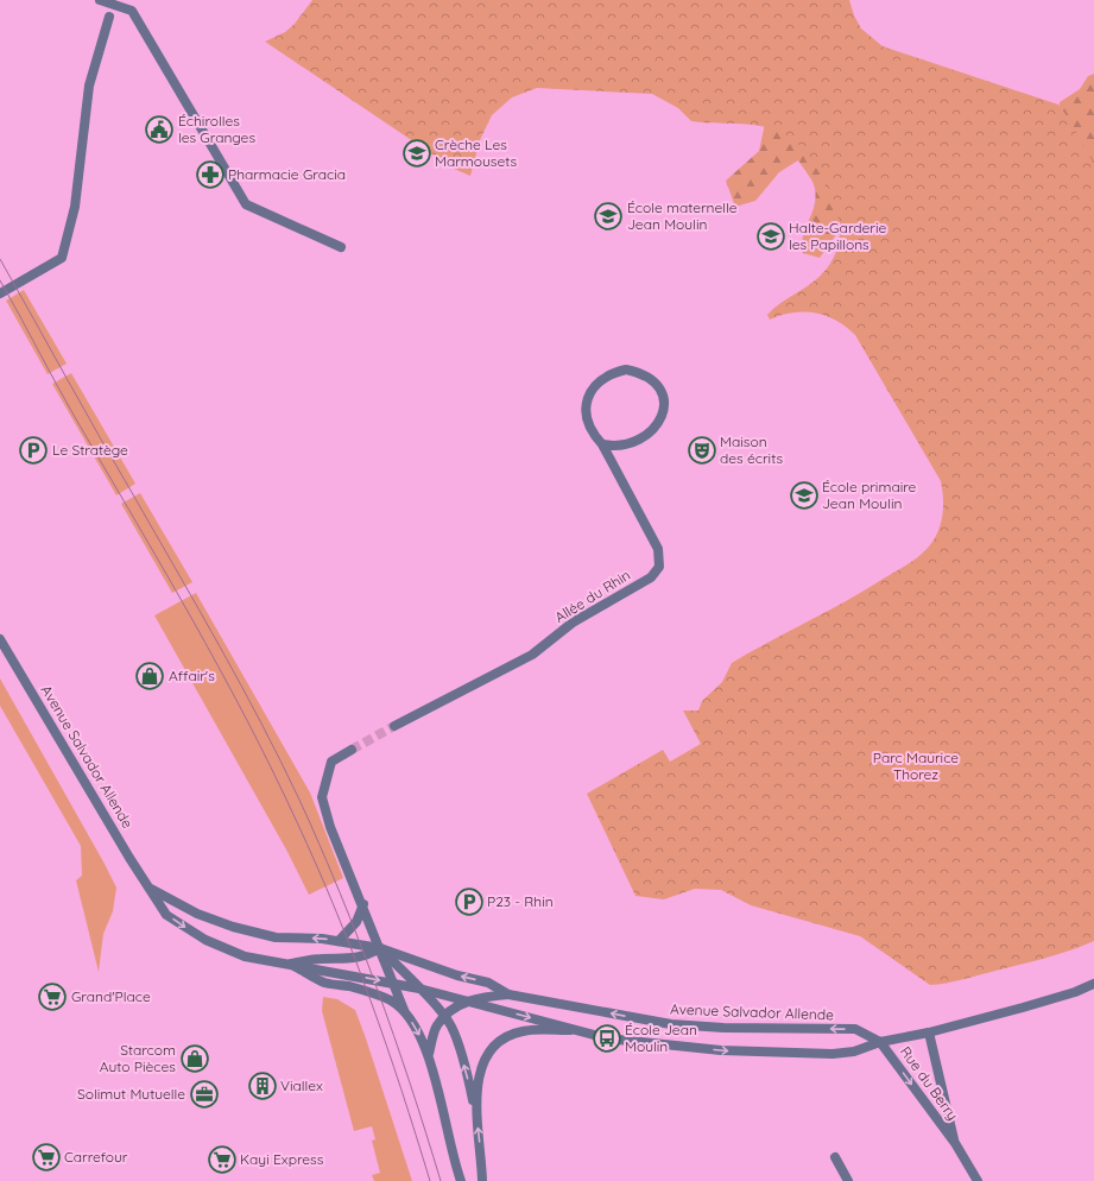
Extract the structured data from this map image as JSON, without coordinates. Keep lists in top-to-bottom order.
{
  "streets": {
    "street": ["Allée du Rhin", "Avenue Salvador Allende", "Rue du Berry"]
  },
  "crossings": [
    ["Avenue Salvador Allende", "Rue du Berry"]
  ],
  "parks": ["Parc Maurice Thorez"],
  "places": {
    "public building": ["Échirolles les Granges"],
    "school or university": [
      "Crèche Les Marmousets",
      "École maternelle Jean Moulin",
      "Halte-Garderie les Papillons",
      "École primaire Jean Moulin"
    ],
    "pharmacy": ["Pharmacie Gracia"],
    "parking": ["Le Stratège", "P23 - Rhin"],
    "theatre": ["Maison des écrits"],
    "shop": ["Affair's", "Starcom Auto Pièces"],
    "supermarket": ["Grand'Place", "Carrefour", "Kayi Express"],
    "bus stop": ["École Jean Moulin"],
    "building": ["Viallex"],
    "office": ["Solimut Mutuelle"]
  }
}
